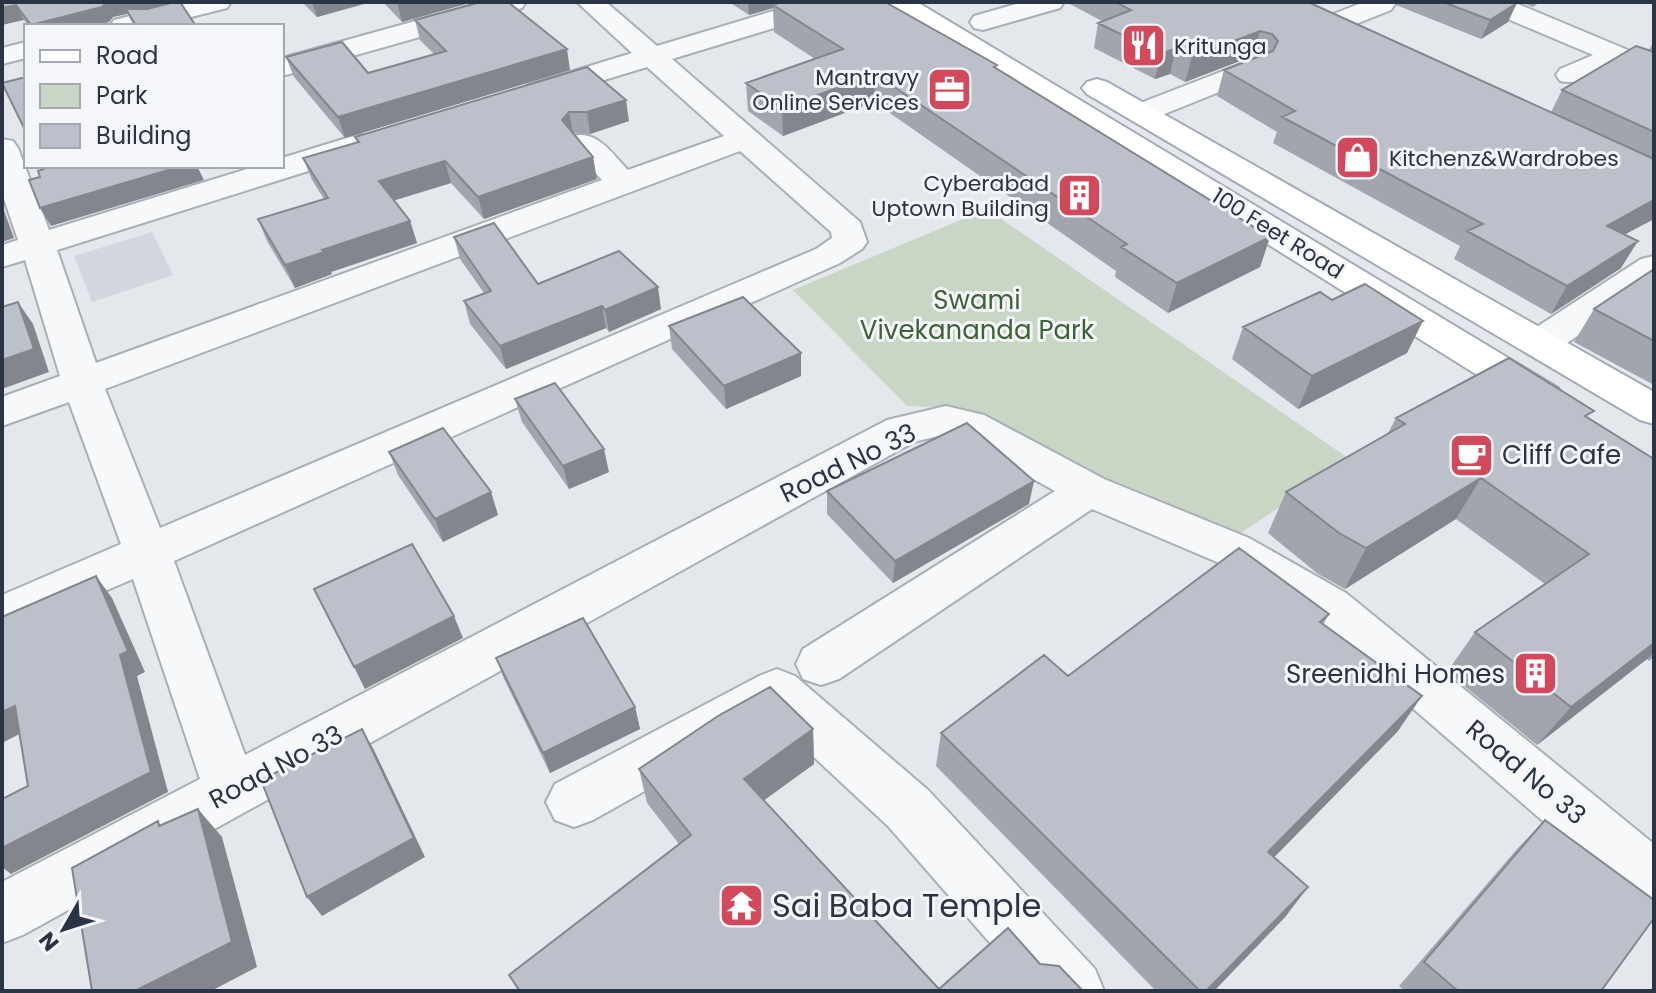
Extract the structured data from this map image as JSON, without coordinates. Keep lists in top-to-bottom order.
{
  "streets": {
    "main road": ["100 Feet Road"],
    "street": ["Road No 33"]
  },
  "parks": ["Swami Vivekananda Park"],
  "places": {
    "restaurant": ["Kritunga"],
    "office": ["Mantravy Online Services"],
    "shop": ["Kitchenz&Wardrobes"],
    "building": ["Cyberabad Uptown Building", "Sreenidhi Homes"],
    "cafe": ["Cliff Cafe"],
    "temple": ["Sai Baba Temple"]
  },
  "legend": ["Road", "Park", "Building"],
  "north": "bottom left"
}
